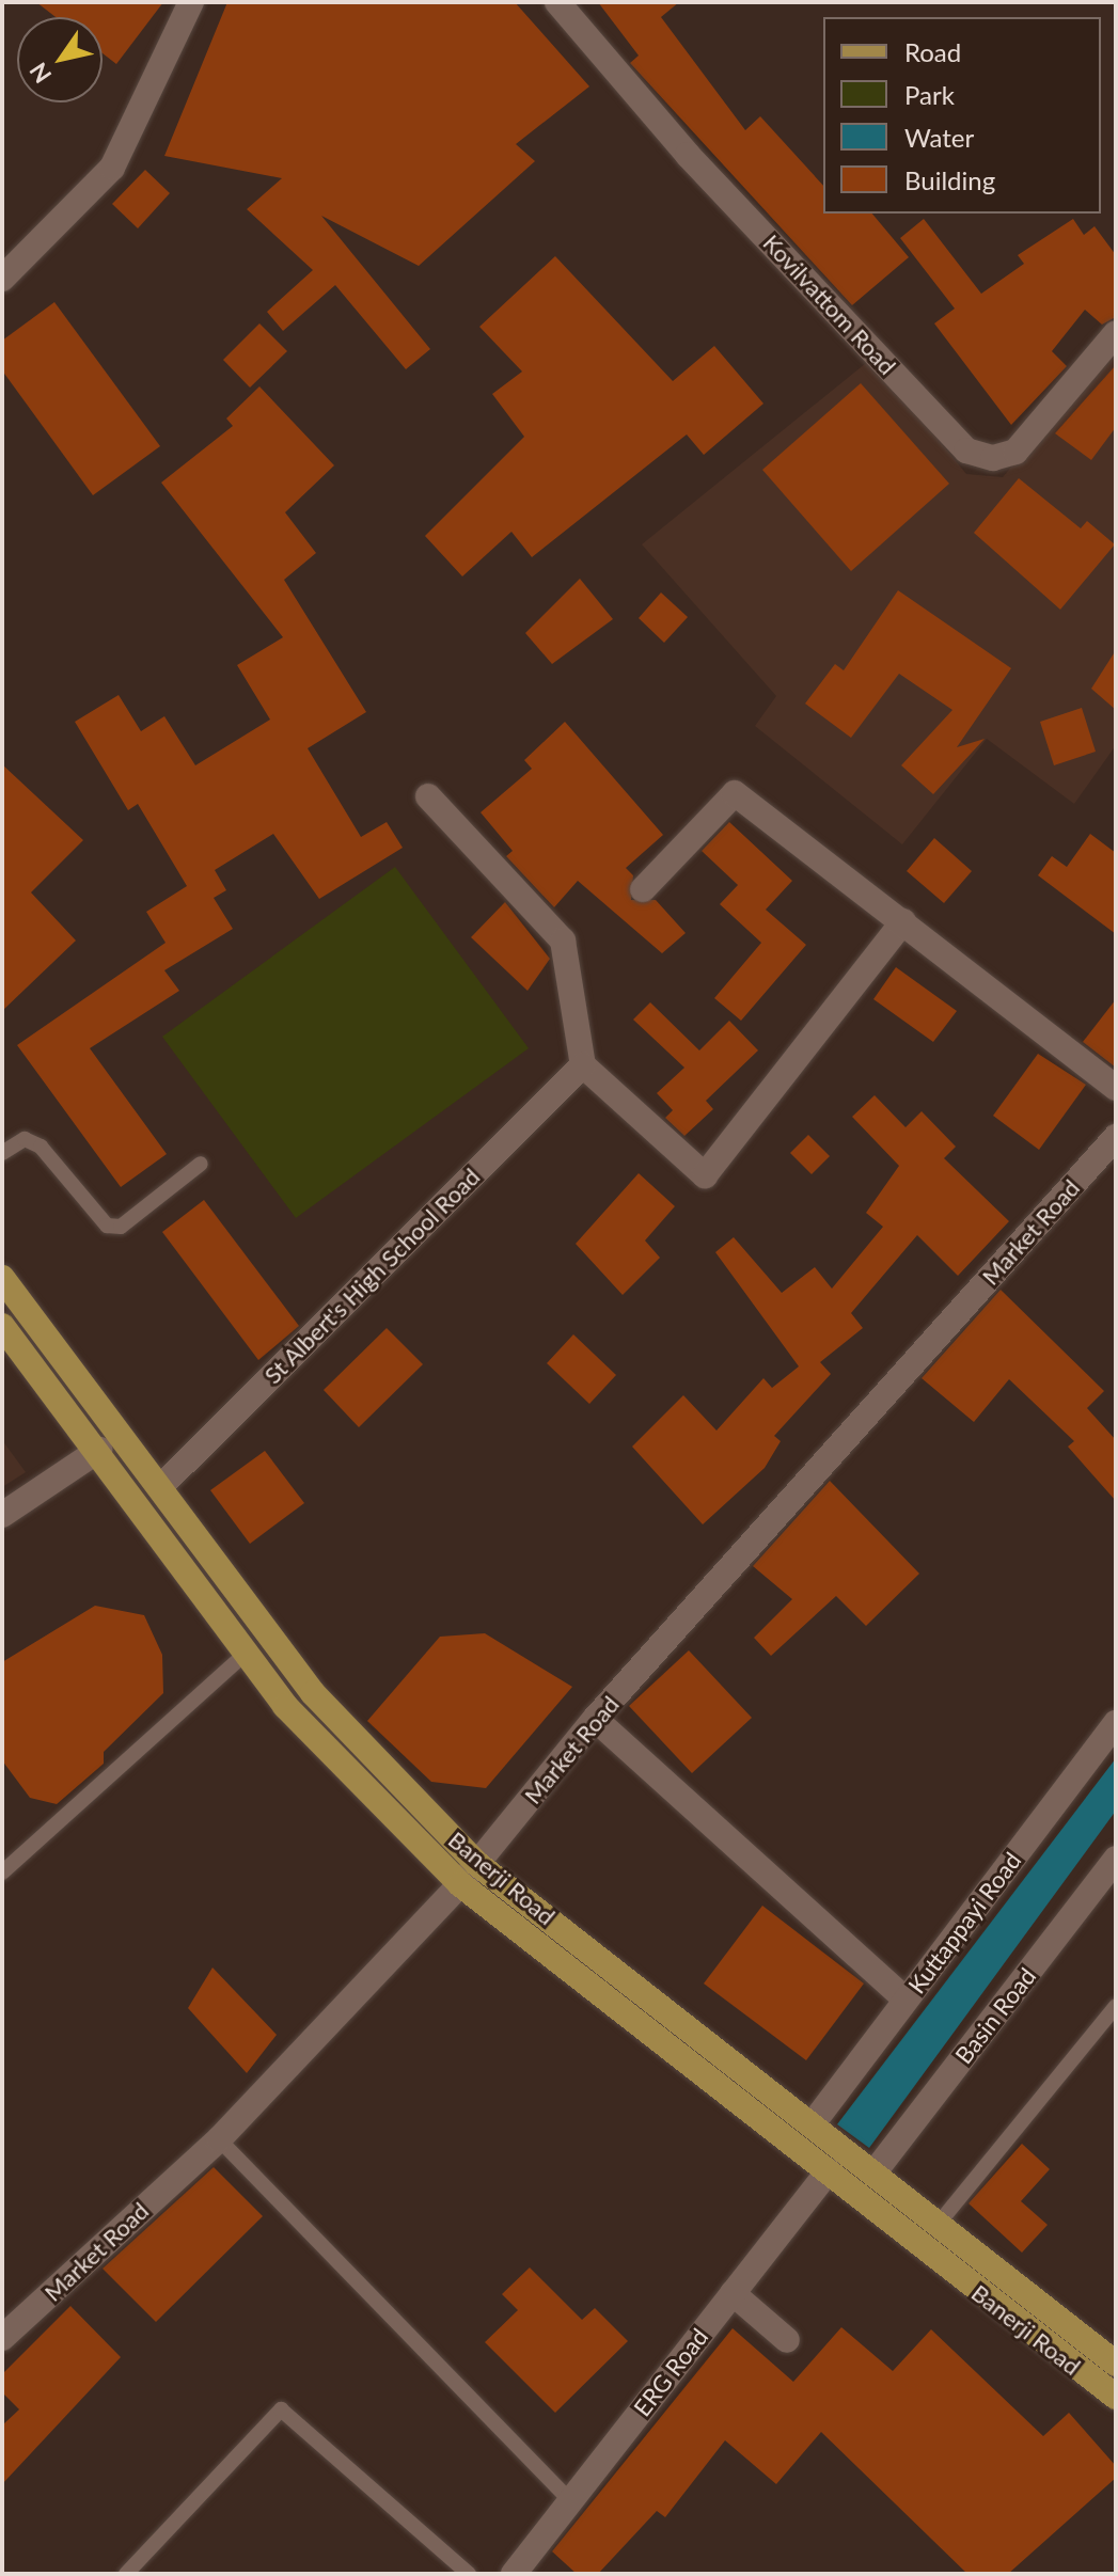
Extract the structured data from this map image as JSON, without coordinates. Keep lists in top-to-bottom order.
{
  "streets": {
    "main road": ["Banerji Road"],
    "street": [
      "Kovilvattom Road",
      "Market Road",
      "St Albert's High School Road",
      "Kuttappayi Road",
      "Basin Road",
      "ERG Road"
    ]
  },
  "crossings": [
    ["Market Road", "Banerji Road"],
    ["St Albert's High School Road", "Banerji Road"],
    ["Banerji Road", "Kuttappayi Road"],
    ["Banerji Road", "Basin Road"],
    ["Banerji Road", "ERG Road"]
  ],
  "legend": [
    "Road",
    "Park",
    "Water",
    "Building"
  ],
  "north": "bottom left"
}
